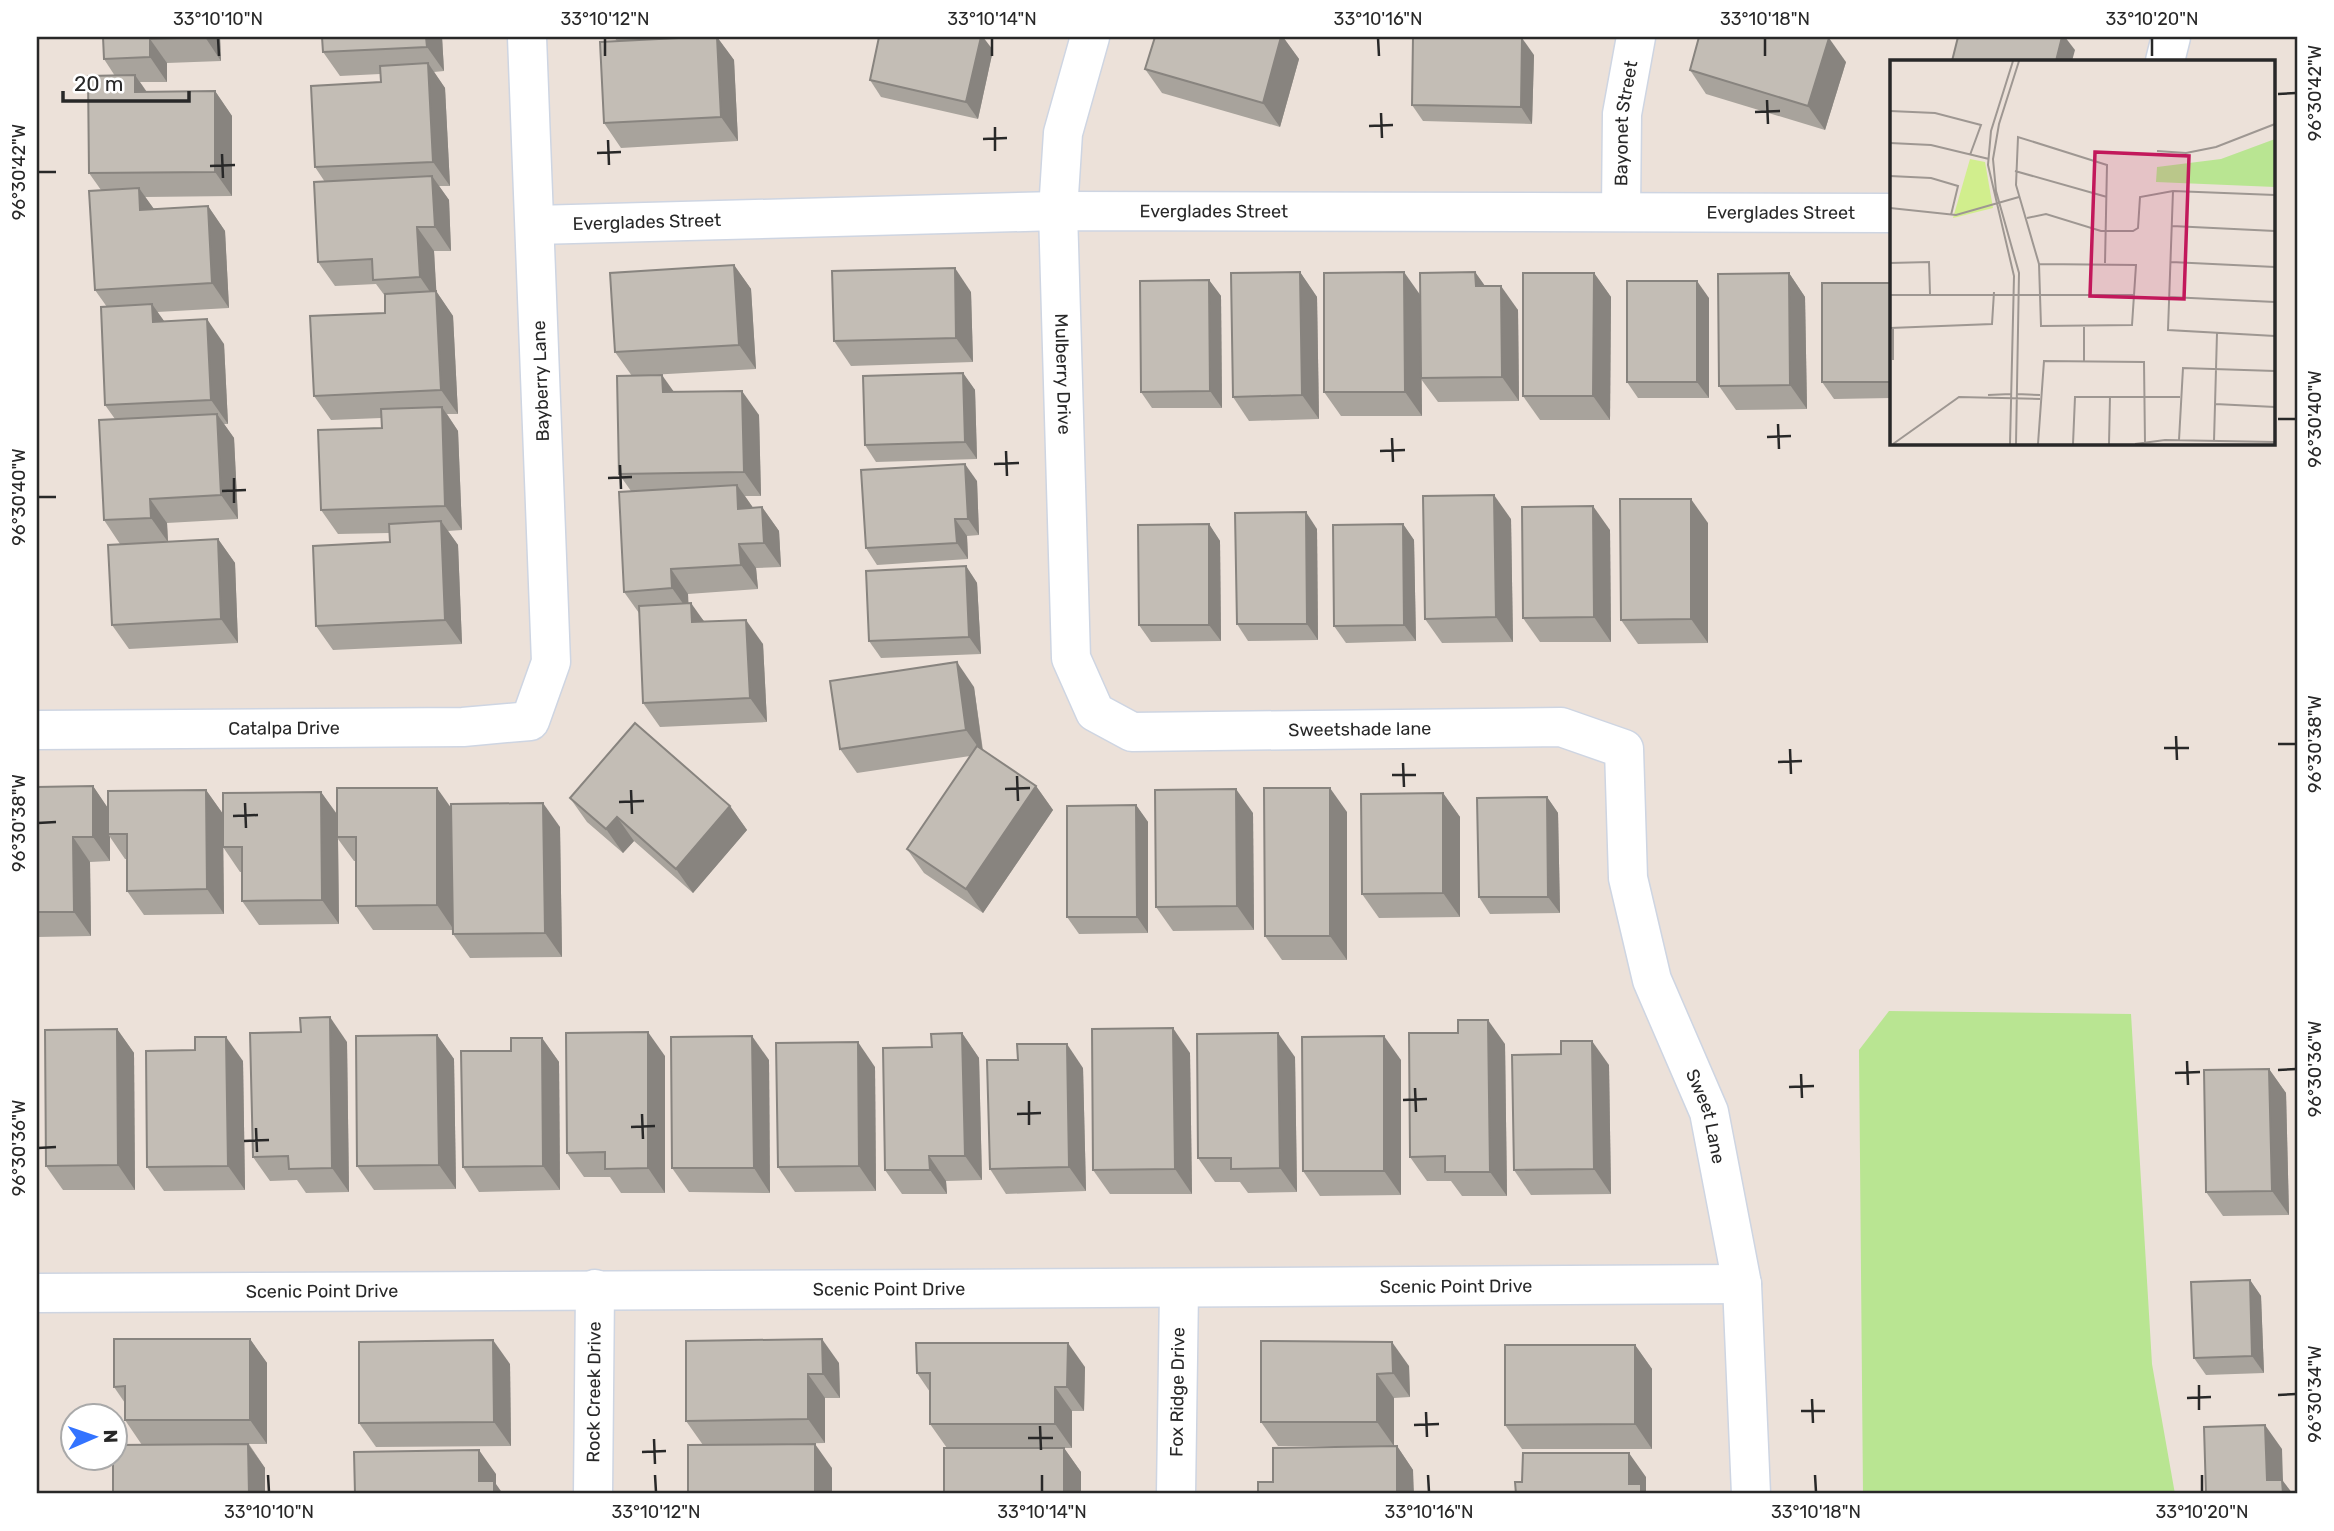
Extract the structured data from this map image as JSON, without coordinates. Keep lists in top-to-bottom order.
{
  "streets": {
    "street": [
      "Bayonet Street",
      "Everglades Street",
      "Mulberry Drive",
      "Bayberry Lane",
      "Catalpa Drive",
      "Sweetshade lane",
      "Sweet Lane",
      "Scenic Point Drive",
      "Rock Creek Drive",
      "Fox Ridge Drive"
    ]
  },
  "crossings": [
    ["Bayonet Street", "Everglades Street"],
    ["Everglades Street", "Mulberry Drive"],
    ["Everglades Street", "Bayberry Lane"],
    ["Mulberry Drive", "Sweetshade lane"],
    ["Bayberry Lane", "Catalpa Drive"],
    ["Sweetshade lane", "Sweet Lane"],
    ["Sweet Lane", "Scenic Point Drive"],
    ["Scenic Point Drive", "Rock Creek Drive"],
    ["Scenic Point Drive", "Fox Ridge Drive"]
  ],
  "scale_bar": "20 m",
  "north": "right",
  "coordinates": [
    "33°10'10\"N",
    "33°10'12\"N",
    "33°10'14\"N",
    "33°10'16\"N",
    "33°10'18\"N",
    "33°10'20\"N",
    "96°30'42\"W",
    "96°30'40\"W",
    "96°30'38\"W",
    "96°30'36\"W",
    "96°30'34\"W"
  ]
}
